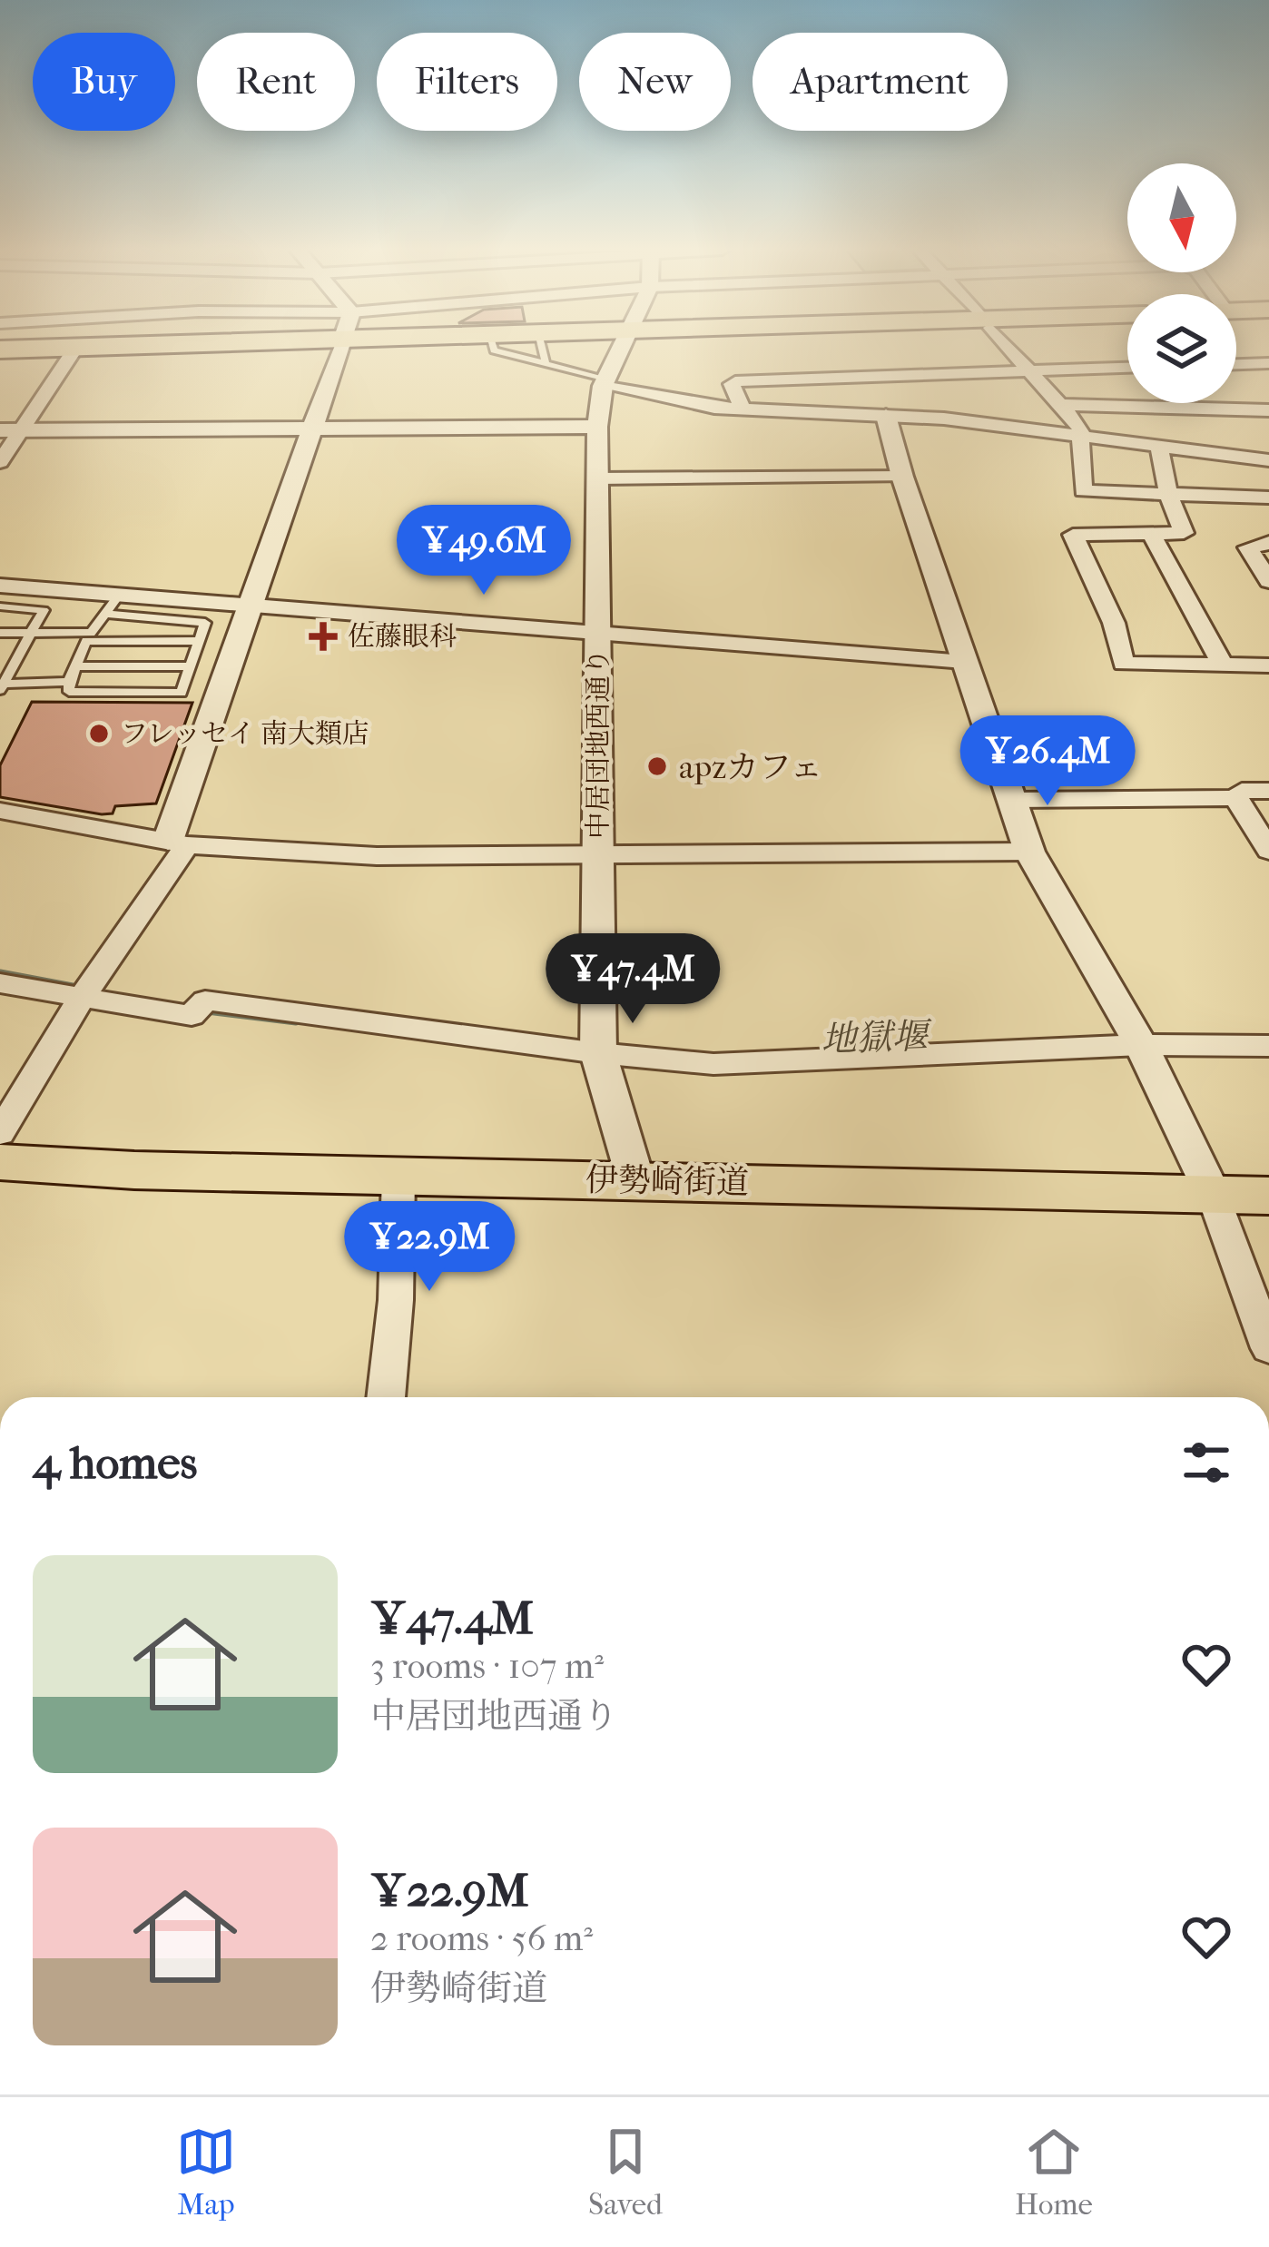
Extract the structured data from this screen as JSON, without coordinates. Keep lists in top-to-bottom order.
{
  "streets": {
    "main road": ["伊勢崎街道"],
    "street": ["中居団地西通り"]
  },
  "crossings": [
    ["中居団地西通り", "伊勢崎街道"]
  ],
  "water": ["地獄堰"],
  "places": {
    "health": ["佐藤眼科"],
    "other": ["フレッセイ 南大類店", "apzカフェ"]
  },
  "north": "bottom",
  "page": {
    "chip": [
      "Buy",
      "Rent",
      "Filters",
      "New",
      "Apartment"
    ],
    "price": [
      "¥49.6M",
      "¥26.4M",
      "¥47.4M",
      "¥22.9M"
    ],
    "heading": "4 homes",
    "list": [
      {
        "name": "¥47.4M",
        "note": "3 rooms · 107 m² · 中居団地西通り"
      },
      {
        "name": "¥22.9M",
        "note": "2 rooms · 56 m² · 伊勢崎街道"
      }
    ],
    "tabs": ["Map", "Saved", "Home"]
  }
}
